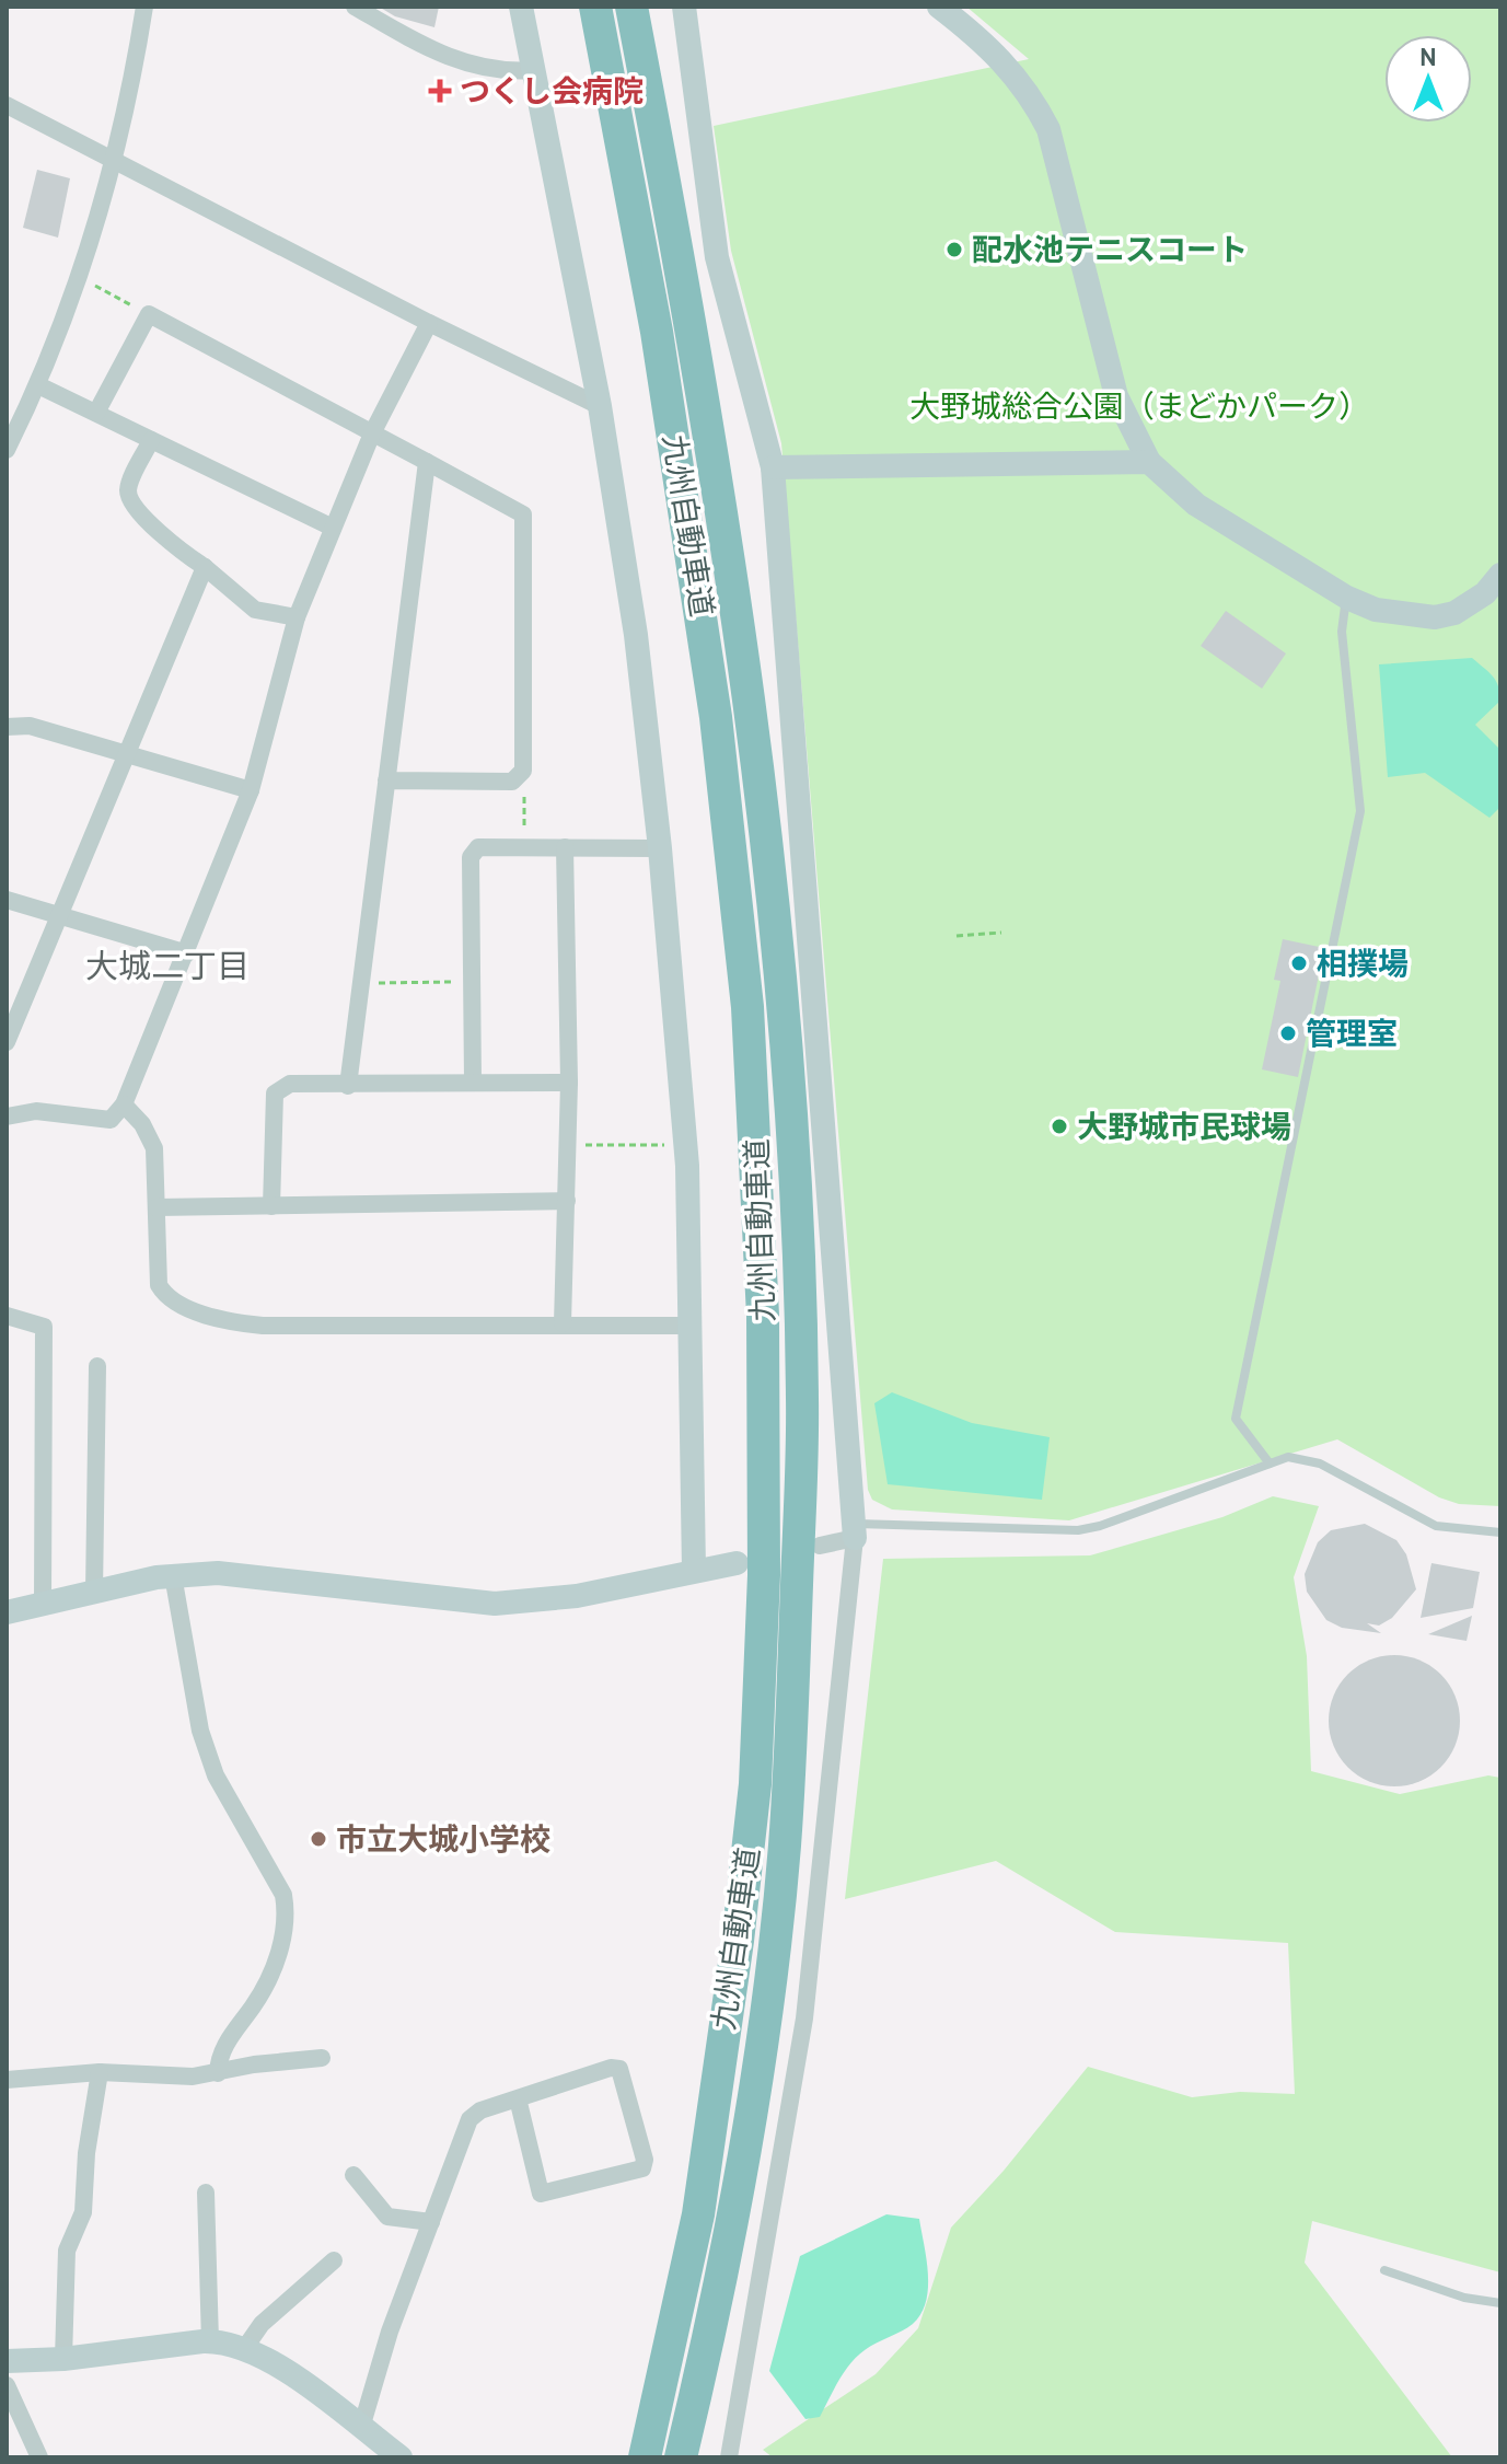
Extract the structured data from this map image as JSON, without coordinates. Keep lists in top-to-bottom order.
{
  "streets": {
    "highway": ["九州自動車道"]
  },
  "districts": ["大城二丁目"],
  "parks": ["大野城総合公園（まどかパーク）"],
  "places": {
    "health": ["つくし会病院"],
    "other": [
      "配水池テニスコート",
      "相撲場",
      "管理室",
      "大野城市民球場",
      "市立大城小学校"
    ]
  },
  "north": "top"
}
